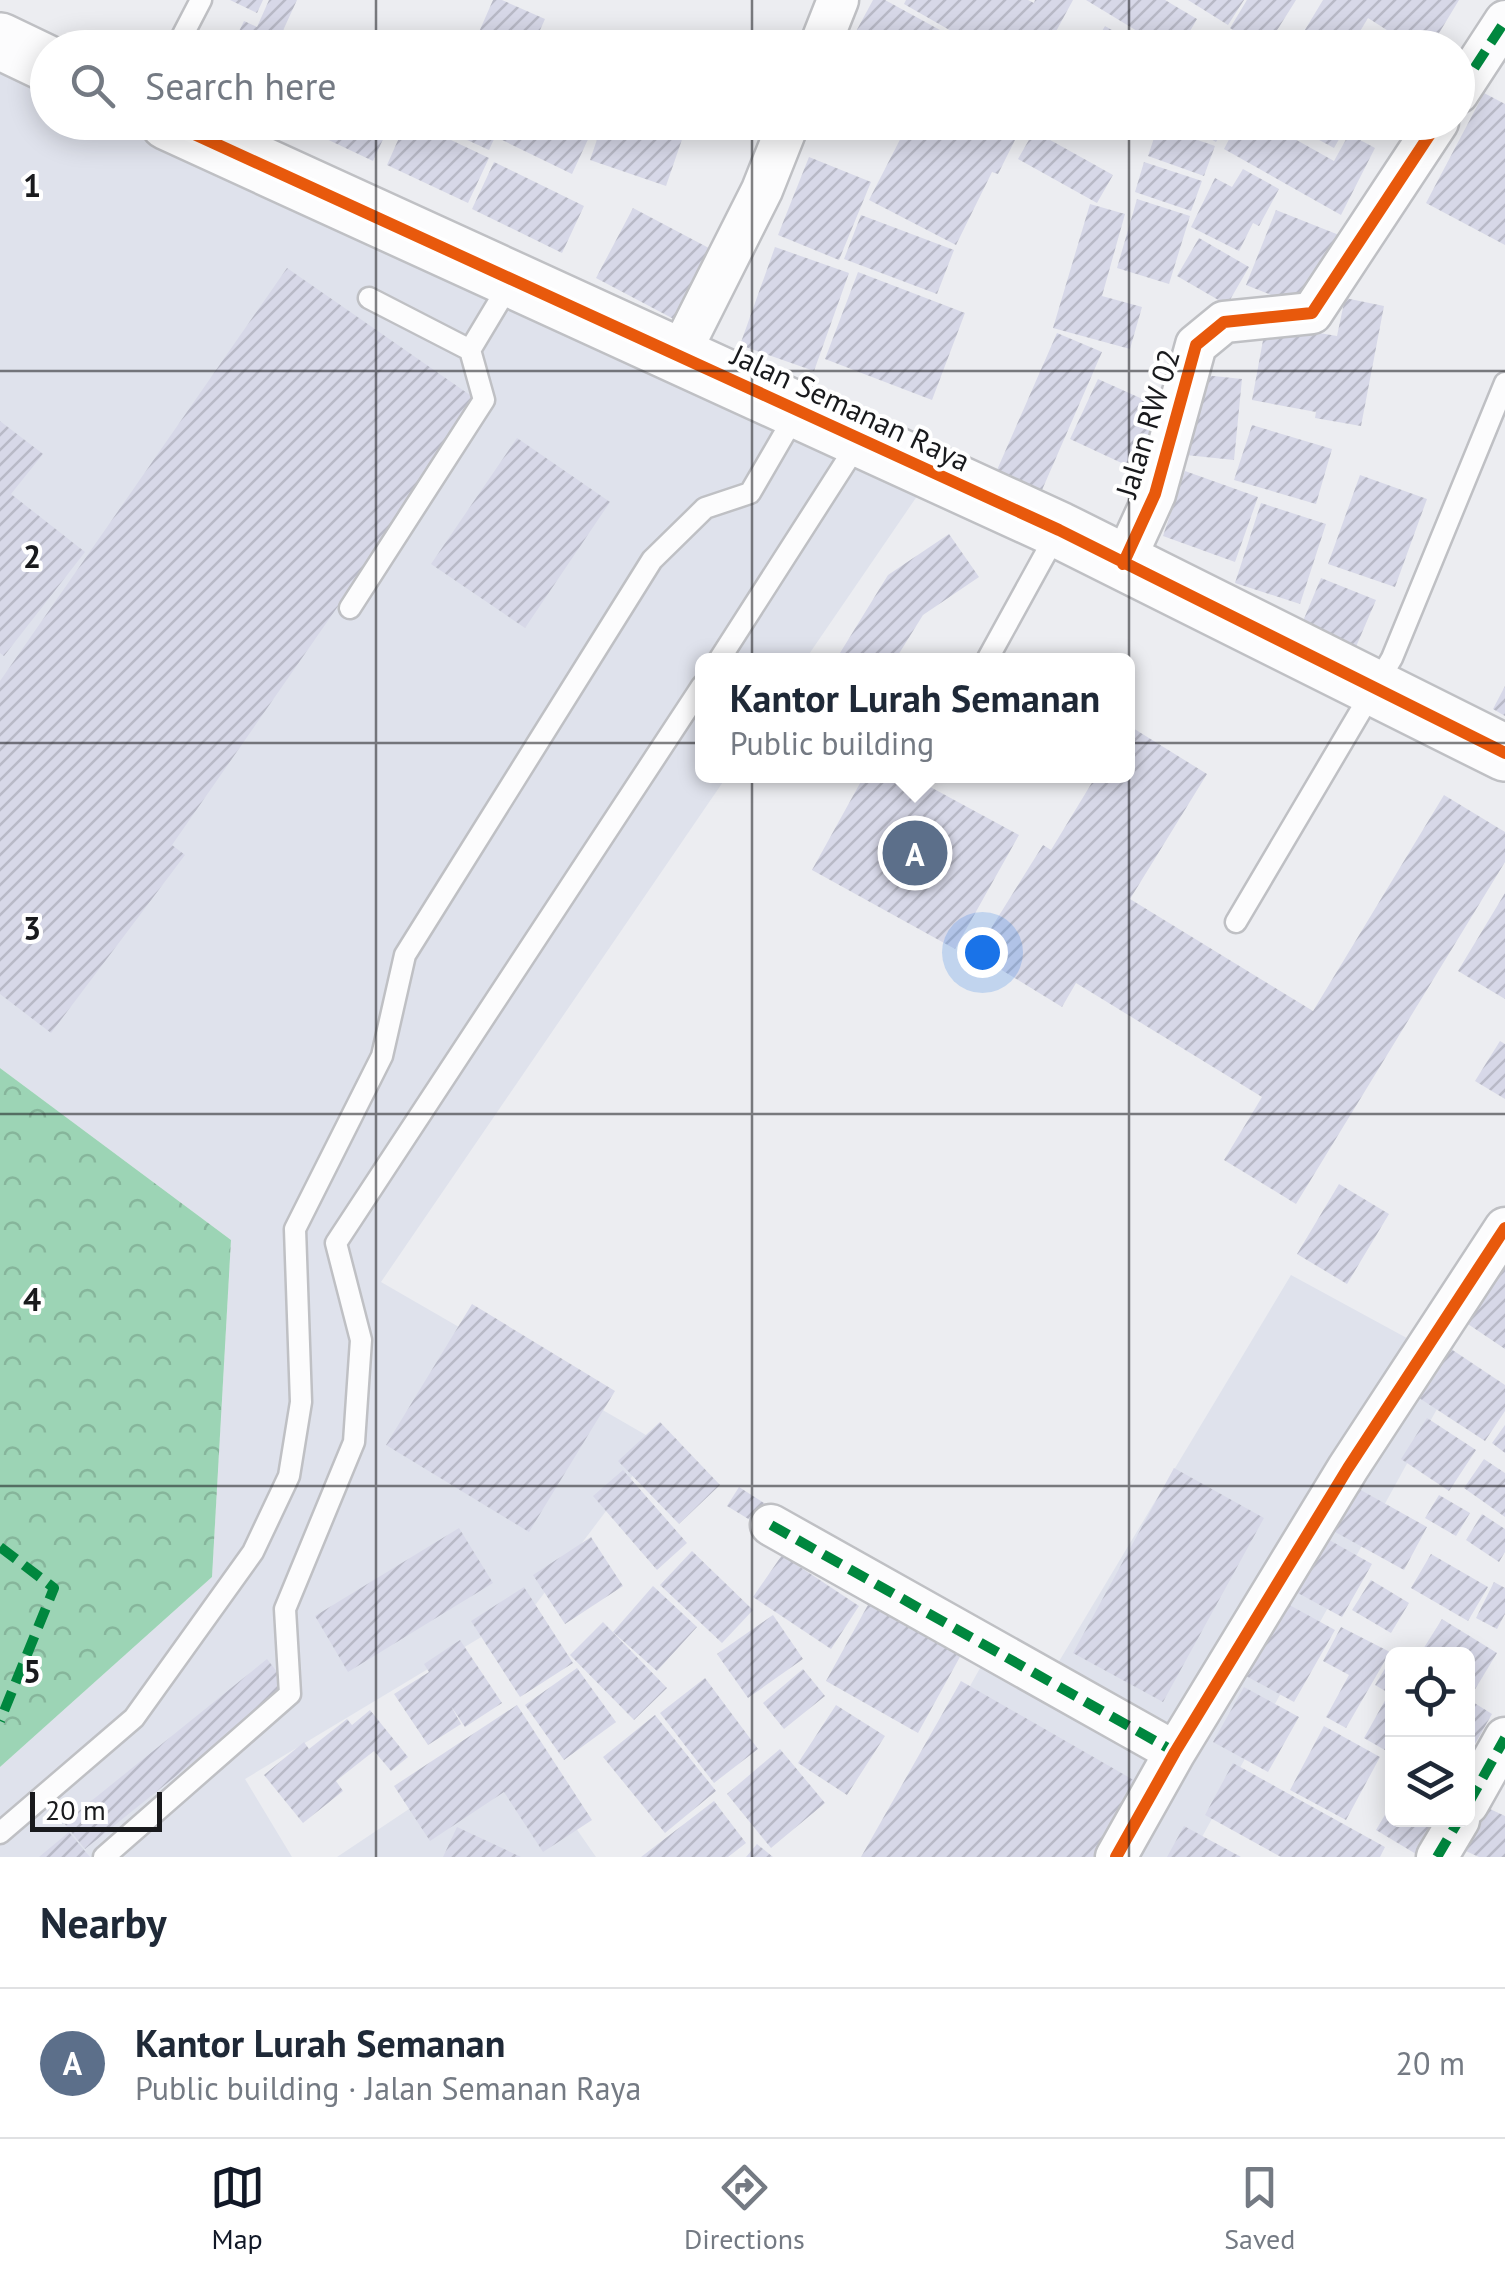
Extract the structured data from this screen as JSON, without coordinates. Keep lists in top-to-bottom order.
{
  "streets": {
    "street": ["Jalan Semanan Raya", "Jalan RW 02"]
  },
  "crossings": [
    ["Jalan Semanan Raya", "Jalan RW 02"]
  ],
  "scale_bar": "20 m",
  "page": {
    "search": "Search here",
    "popup": ["Kantor Lurah Semanan", "Public building"],
    "pins": "A",
    "scale": "20 m",
    "heading": "Nearby",
    "list": [
      {
        "mark": "A",
        "name": "Kantor Lurah Semanan",
        "note": "Public building · Jalan Semanan Raya",
        "value": "20 m"
      }
    ],
    "nav": ["Map", "Directions", "Saved"]
  },
  "grid": {
    "rows": [
      "1",
      "2",
      "3",
      "4",
      "5"
    ]
  }
}
